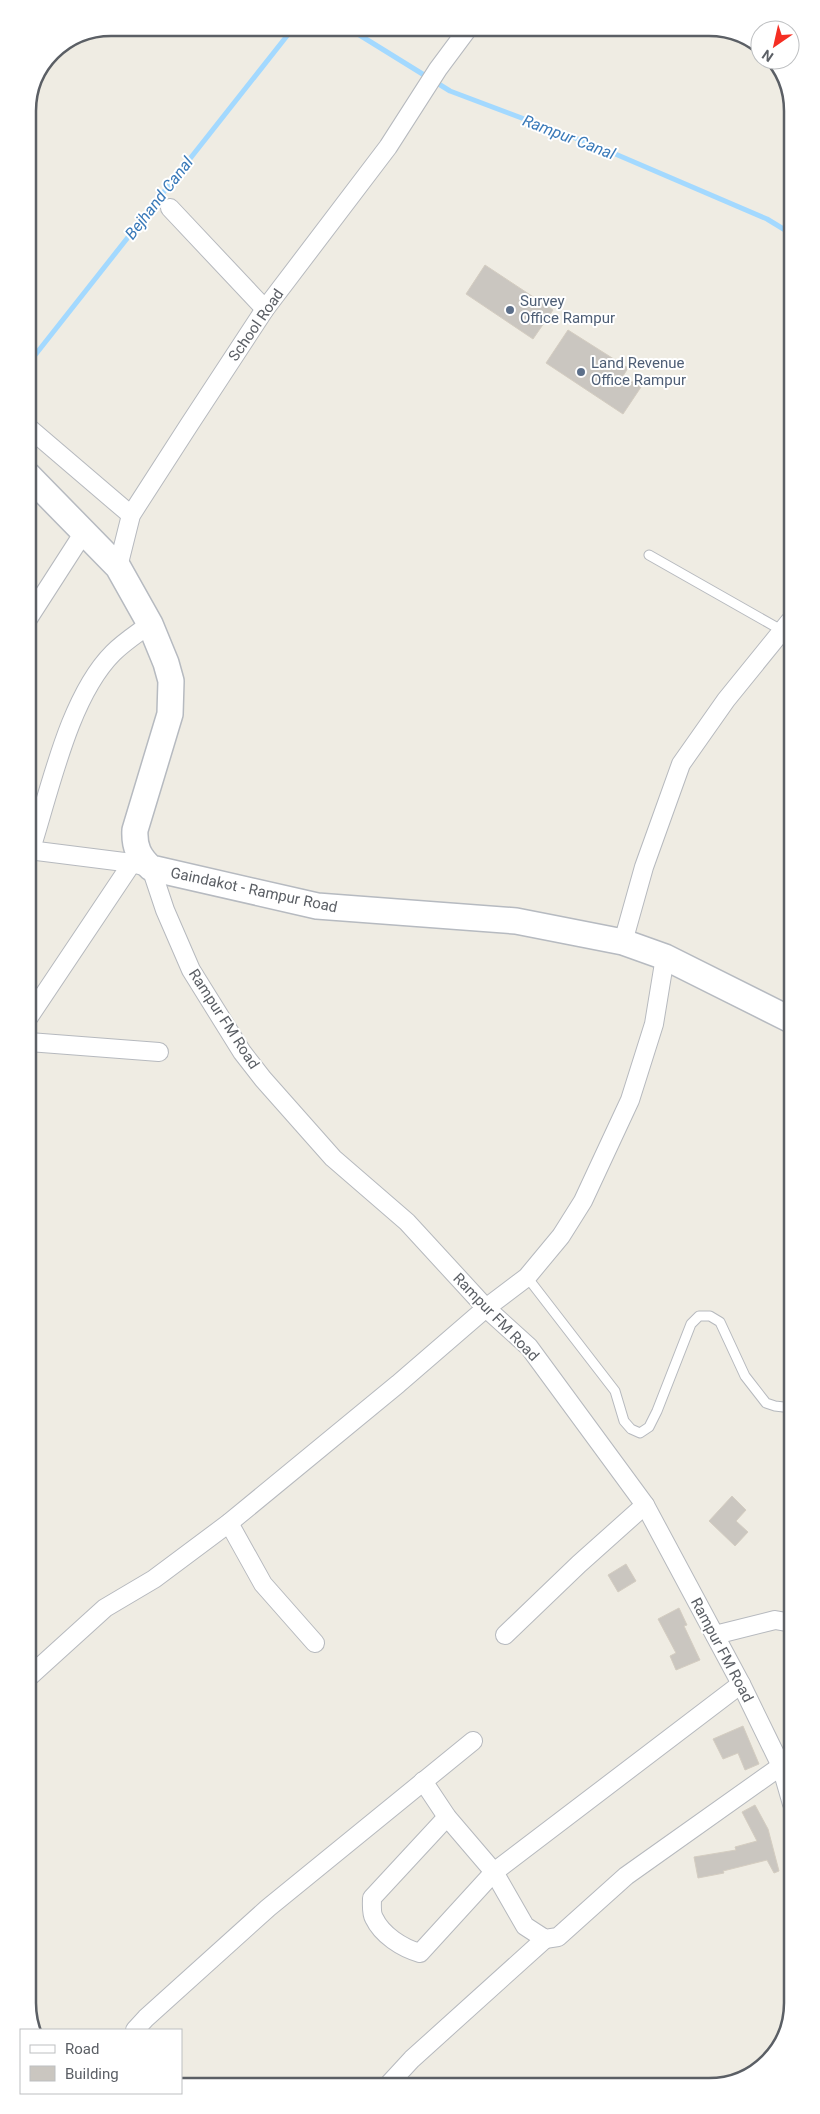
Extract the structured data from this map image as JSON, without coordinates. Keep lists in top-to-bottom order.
{
  "streets": {
    "main road": ["Gaindakot - Rampur Road"],
    "street": ["School Road", "Rampur FM Road"]
  },
  "crossings": [
    ["School Road", "Gaindakot - Rampur Road"],
    ["Gaindakot - Rampur Road", "Rampur FM Road"]
  ],
  "water": ["Rampur Canal", "Bejhand Canal"],
  "places": ["Survey Office Rampur", "Land Revenue Office Rampur"],
  "legend": ["Road", "Building"],
  "north": "bottom left"
}
